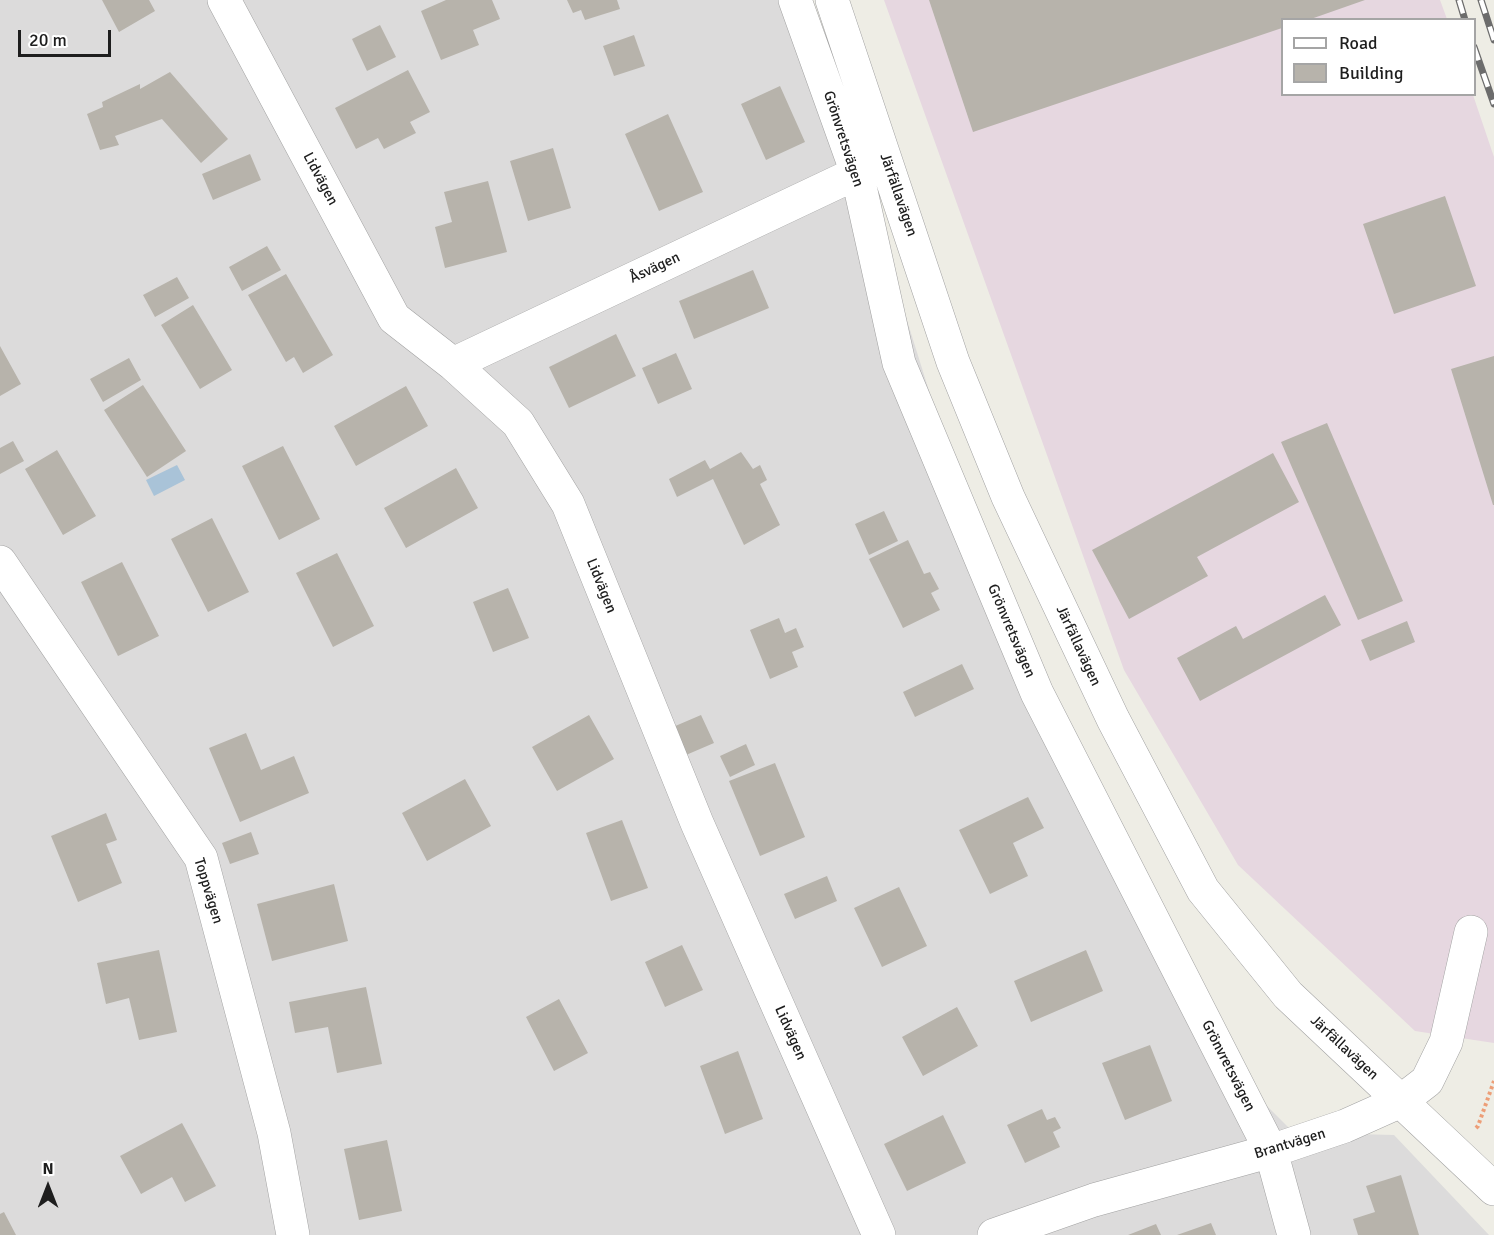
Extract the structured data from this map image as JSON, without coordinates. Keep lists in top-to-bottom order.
{
  "streets": {
    "street": [
      "Grönvretsvägen",
      "Lidvägen",
      "Järfällavägen",
      "Åsvägen",
      "Toppvägen",
      "Brantvägen"
    ]
  },
  "crossings": [
    ["Grönvretsvägen", "Åsvägen"],
    ["Grönvretsvägen", "Brantvägen"],
    ["Lidvägen", "Åsvägen"],
    ["Järfällavägen", "Brantvägen"]
  ],
  "legend": ["Road", "Building"],
  "scale_bar": "20 m",
  "north": "top"
}
